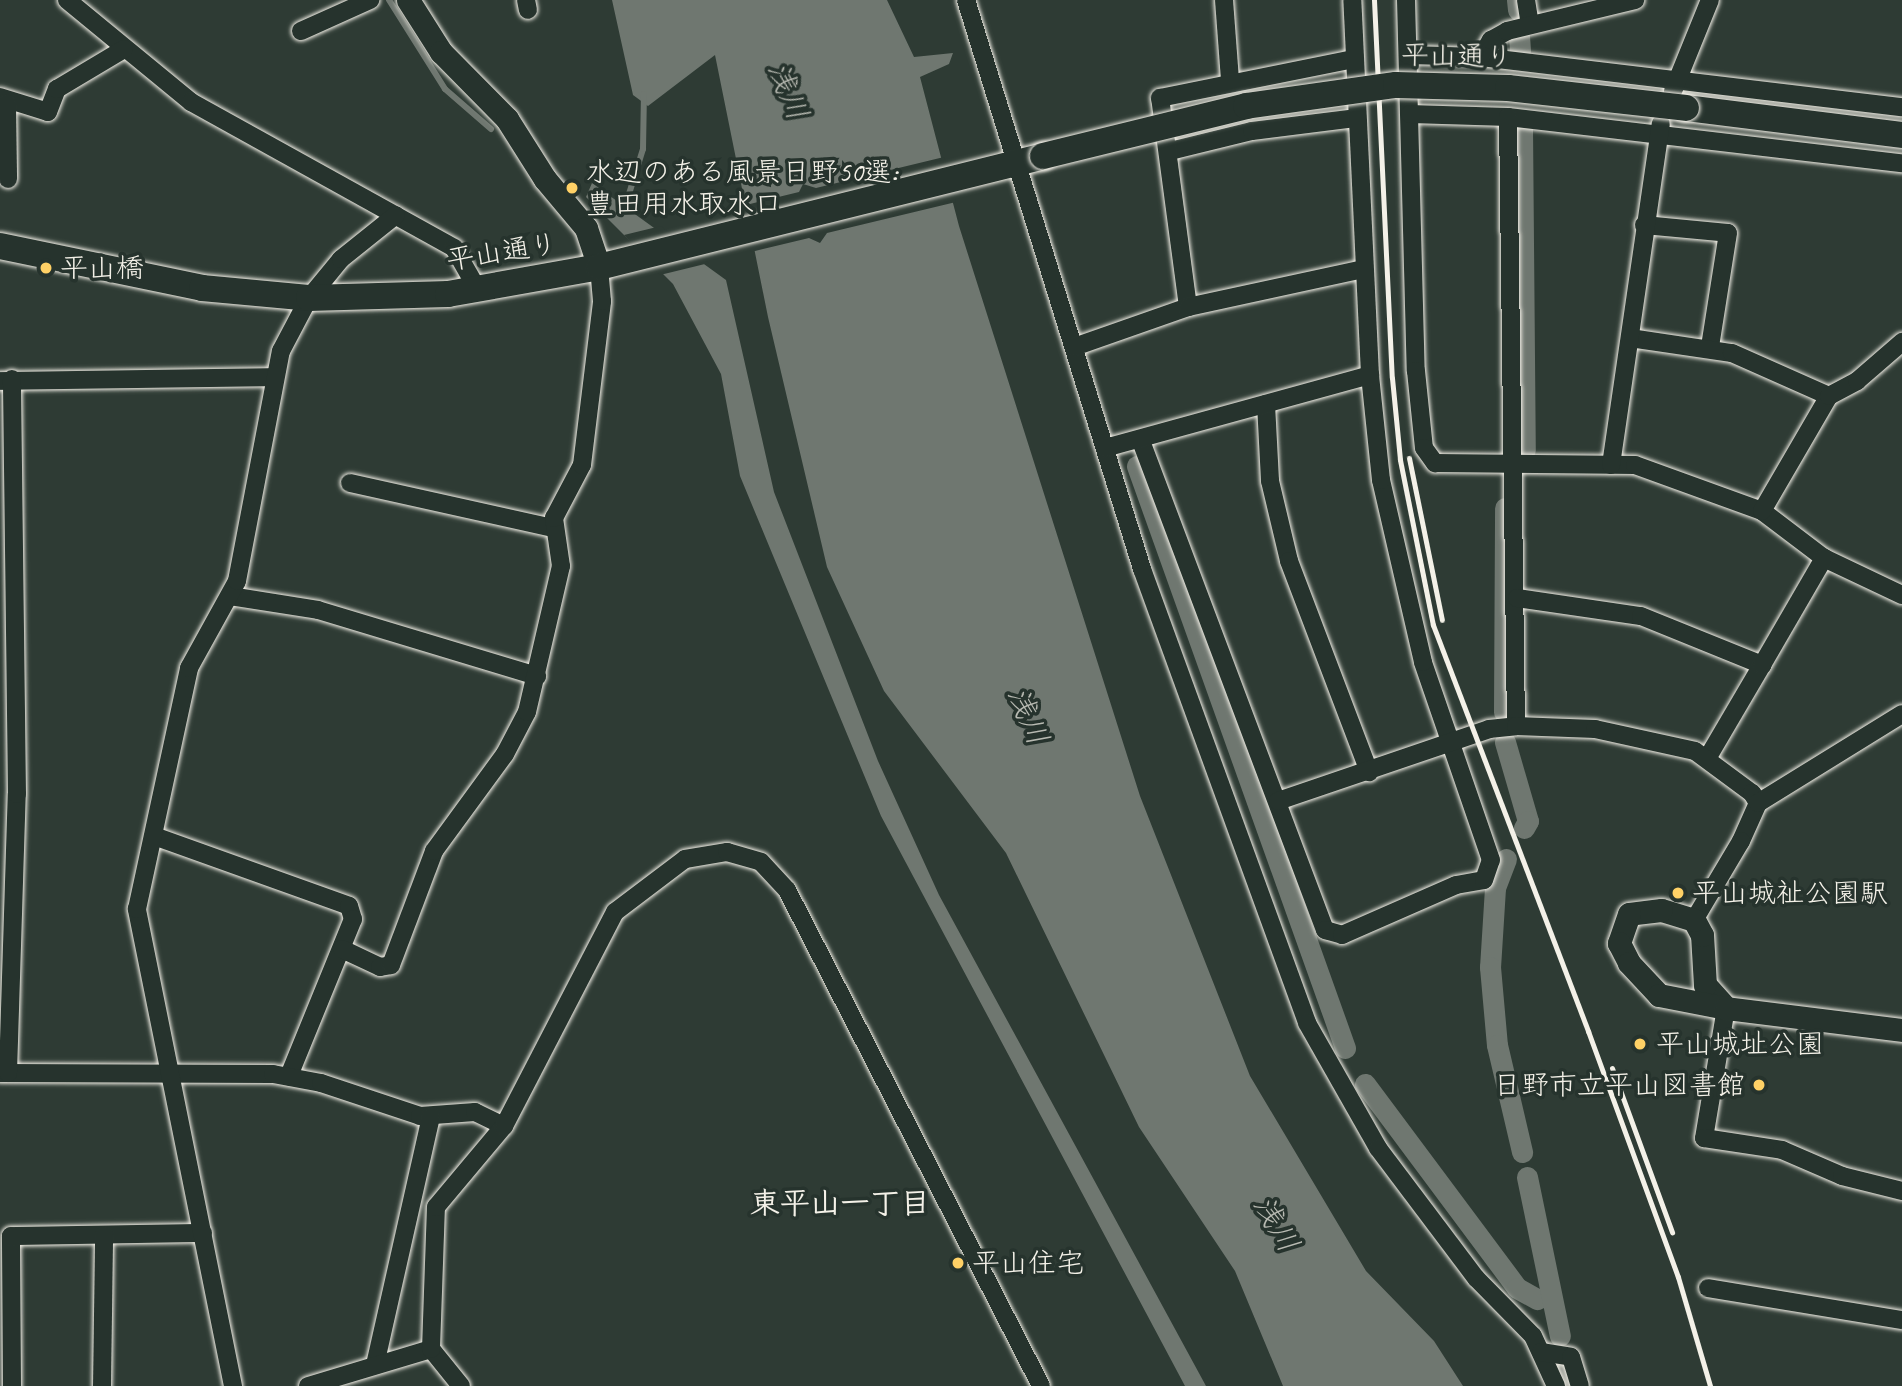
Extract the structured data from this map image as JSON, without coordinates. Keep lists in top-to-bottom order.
{
  "streets": {
    "main road": ["平山通り"]
  },
  "districts": ["東平山一丁目"],
  "water": ["浅川"],
  "places": [
    "水辺のある風景日野50選: 豊田用水取水口",
    "平山橋",
    "平山城祉公園駅",
    "平山城址公園",
    "日野市立平山図書館",
    "平山住宅"
  ]
}
